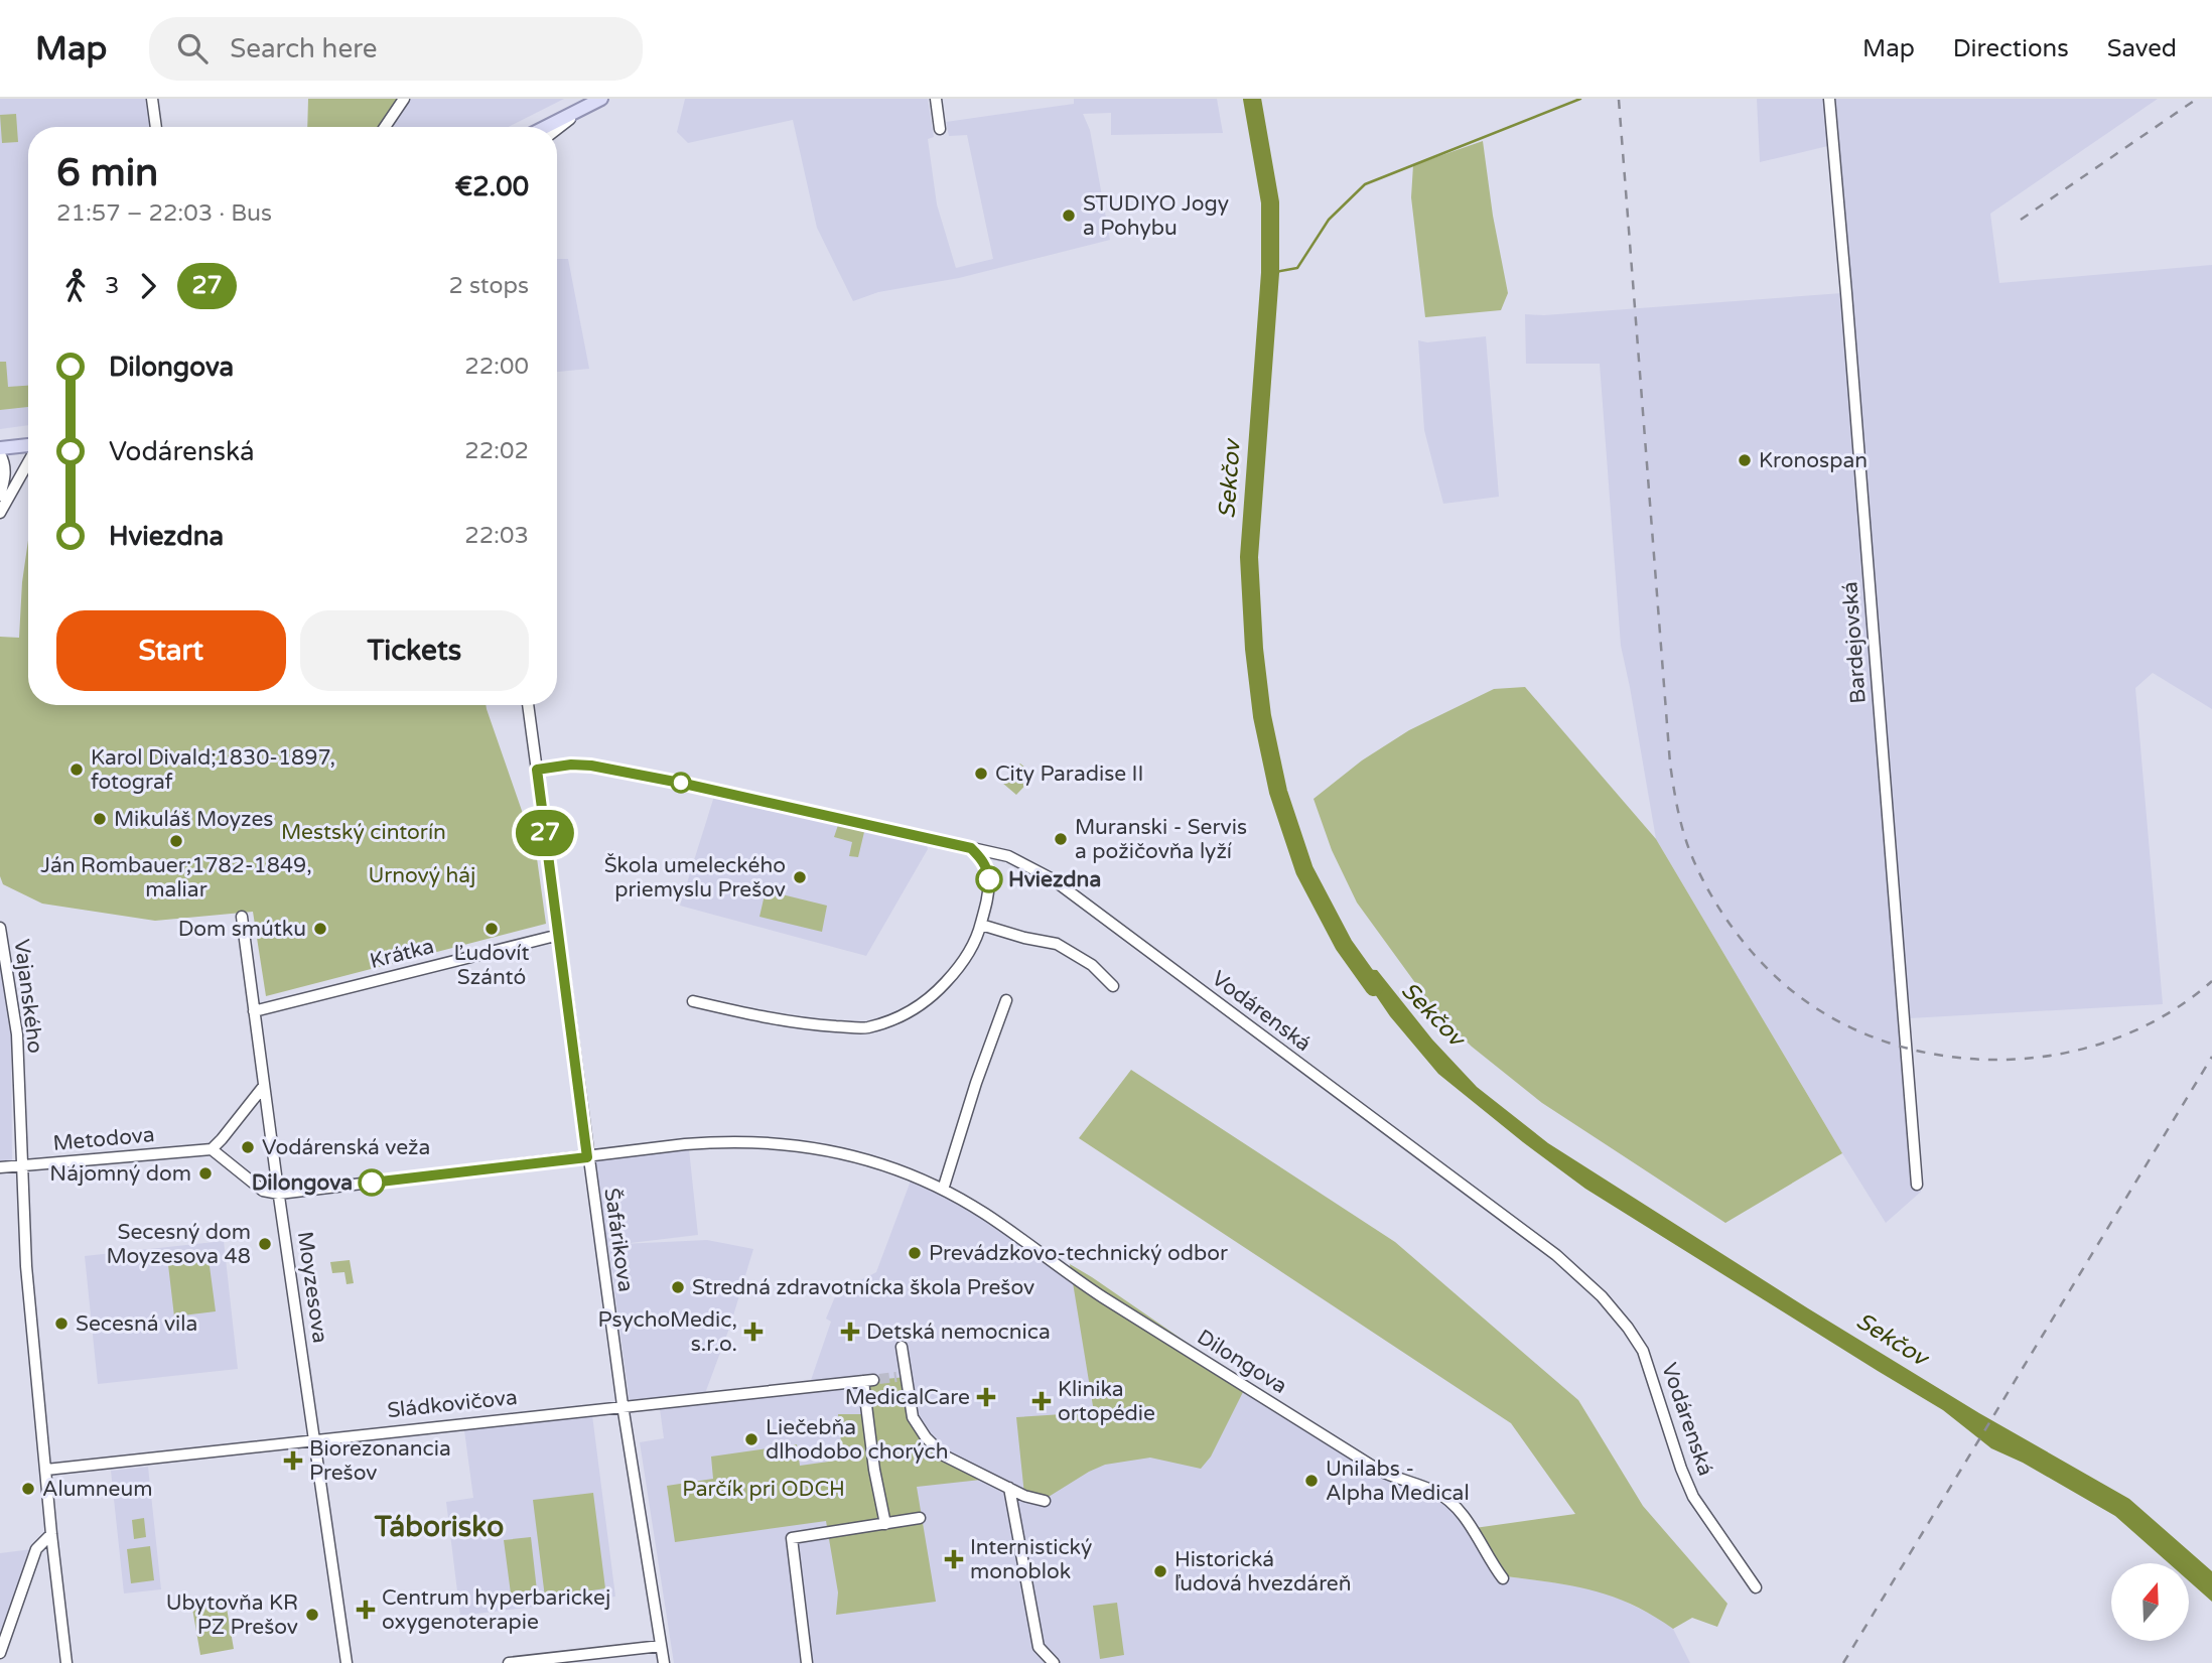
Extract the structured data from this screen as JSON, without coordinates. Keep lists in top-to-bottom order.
{
  "streets": {
    "street": [
      "Bardejovská",
      "Krátka",
      "Vajanského",
      "Vodárenská",
      "Metodova",
      "Šafárikova",
      "Moyzesova",
      "Dilongova",
      "Sládkovičova"
    ]
  },
  "crossings": [
    ["Krátka", "Šafárikova"],
    ["Krátka", "Moyzesova"],
    ["Vajanského", "Metodova"],
    ["Vajanského", "Sládkovičova"],
    ["Vodárenská", "Šafárikova"],
    ["Šafárikova", "Dilongova"],
    ["Šafárikova", "Sládkovičova"],
    ["Moyzesova", "Dilongova"],
    ["Moyzesova", "Sládkovičova"]
  ],
  "districts": ["Táborisko"],
  "water": ["Sekčov"],
  "parks": ["Mestský cintorín", "Urnový háj", "Parčík pri ODCH"],
  "places": {
    "other": [
      "STUDIYO Jogy a Pohybu",
      "Kronospan",
      "Karol Divald;1830-1897, fotograf",
      "City Paradise II",
      "Mikuláš Moyzes",
      "Muranski - Servis a požičovňa lyží",
      "Ján Rombauer;1782-1849, maliar",
      "Škola umeleckého priemyslu Prešov",
      "Hviezdna",
      "Dom smútku",
      "Ľudovít Szántó",
      "Vodárenská veža",
      "Nájomný dom",
      "Dilongova",
      "Secesný dom Moyzesova 48",
      "Prevádzkovo‑technický odbor",
      "Stredná zdravotnícka škola Prešov",
      "Secesná vila",
      "Liečebňa dlhodobo chorých",
      "Unilabs - Alpha Medical",
      "Alumneum",
      "Historická ľudová hvezdáreň",
      "Ubytovňa KR PZ Prešov"
    ],
    "health": [
      "PsychoMedic, s.r.o.",
      "Detská nemocnica",
      "MedicalCare",
      "Klinika ortopédie",
      "Biorezonancia Prešov",
      "Internistický monoblok",
      "Centrum hyperbarickej oxygenoterapie"
    ]
  },
  "lines": ["bus line 27"],
  "north": "top",
  "page": {
    "header": "Map",
    "search": "Search here",
    "nav": ["Map", "Directions", "Saved"],
    "on_map": "27",
    "heading": ["6 min", "21:57 – 22:03 · Bus", "€2.00"],
    "legs": ["3", "27", "2 stops"],
    "list": [
      {
        "name": "Dilongova",
        "value": "22:00"
      },
      {
        "name": "Vodárenská",
        "value": "22:02"
      },
      {
        "name": "Hviezdna",
        "value": "22:03"
      }
    ],
    "buttons": ["Start", "Tickets"]
  }
}
